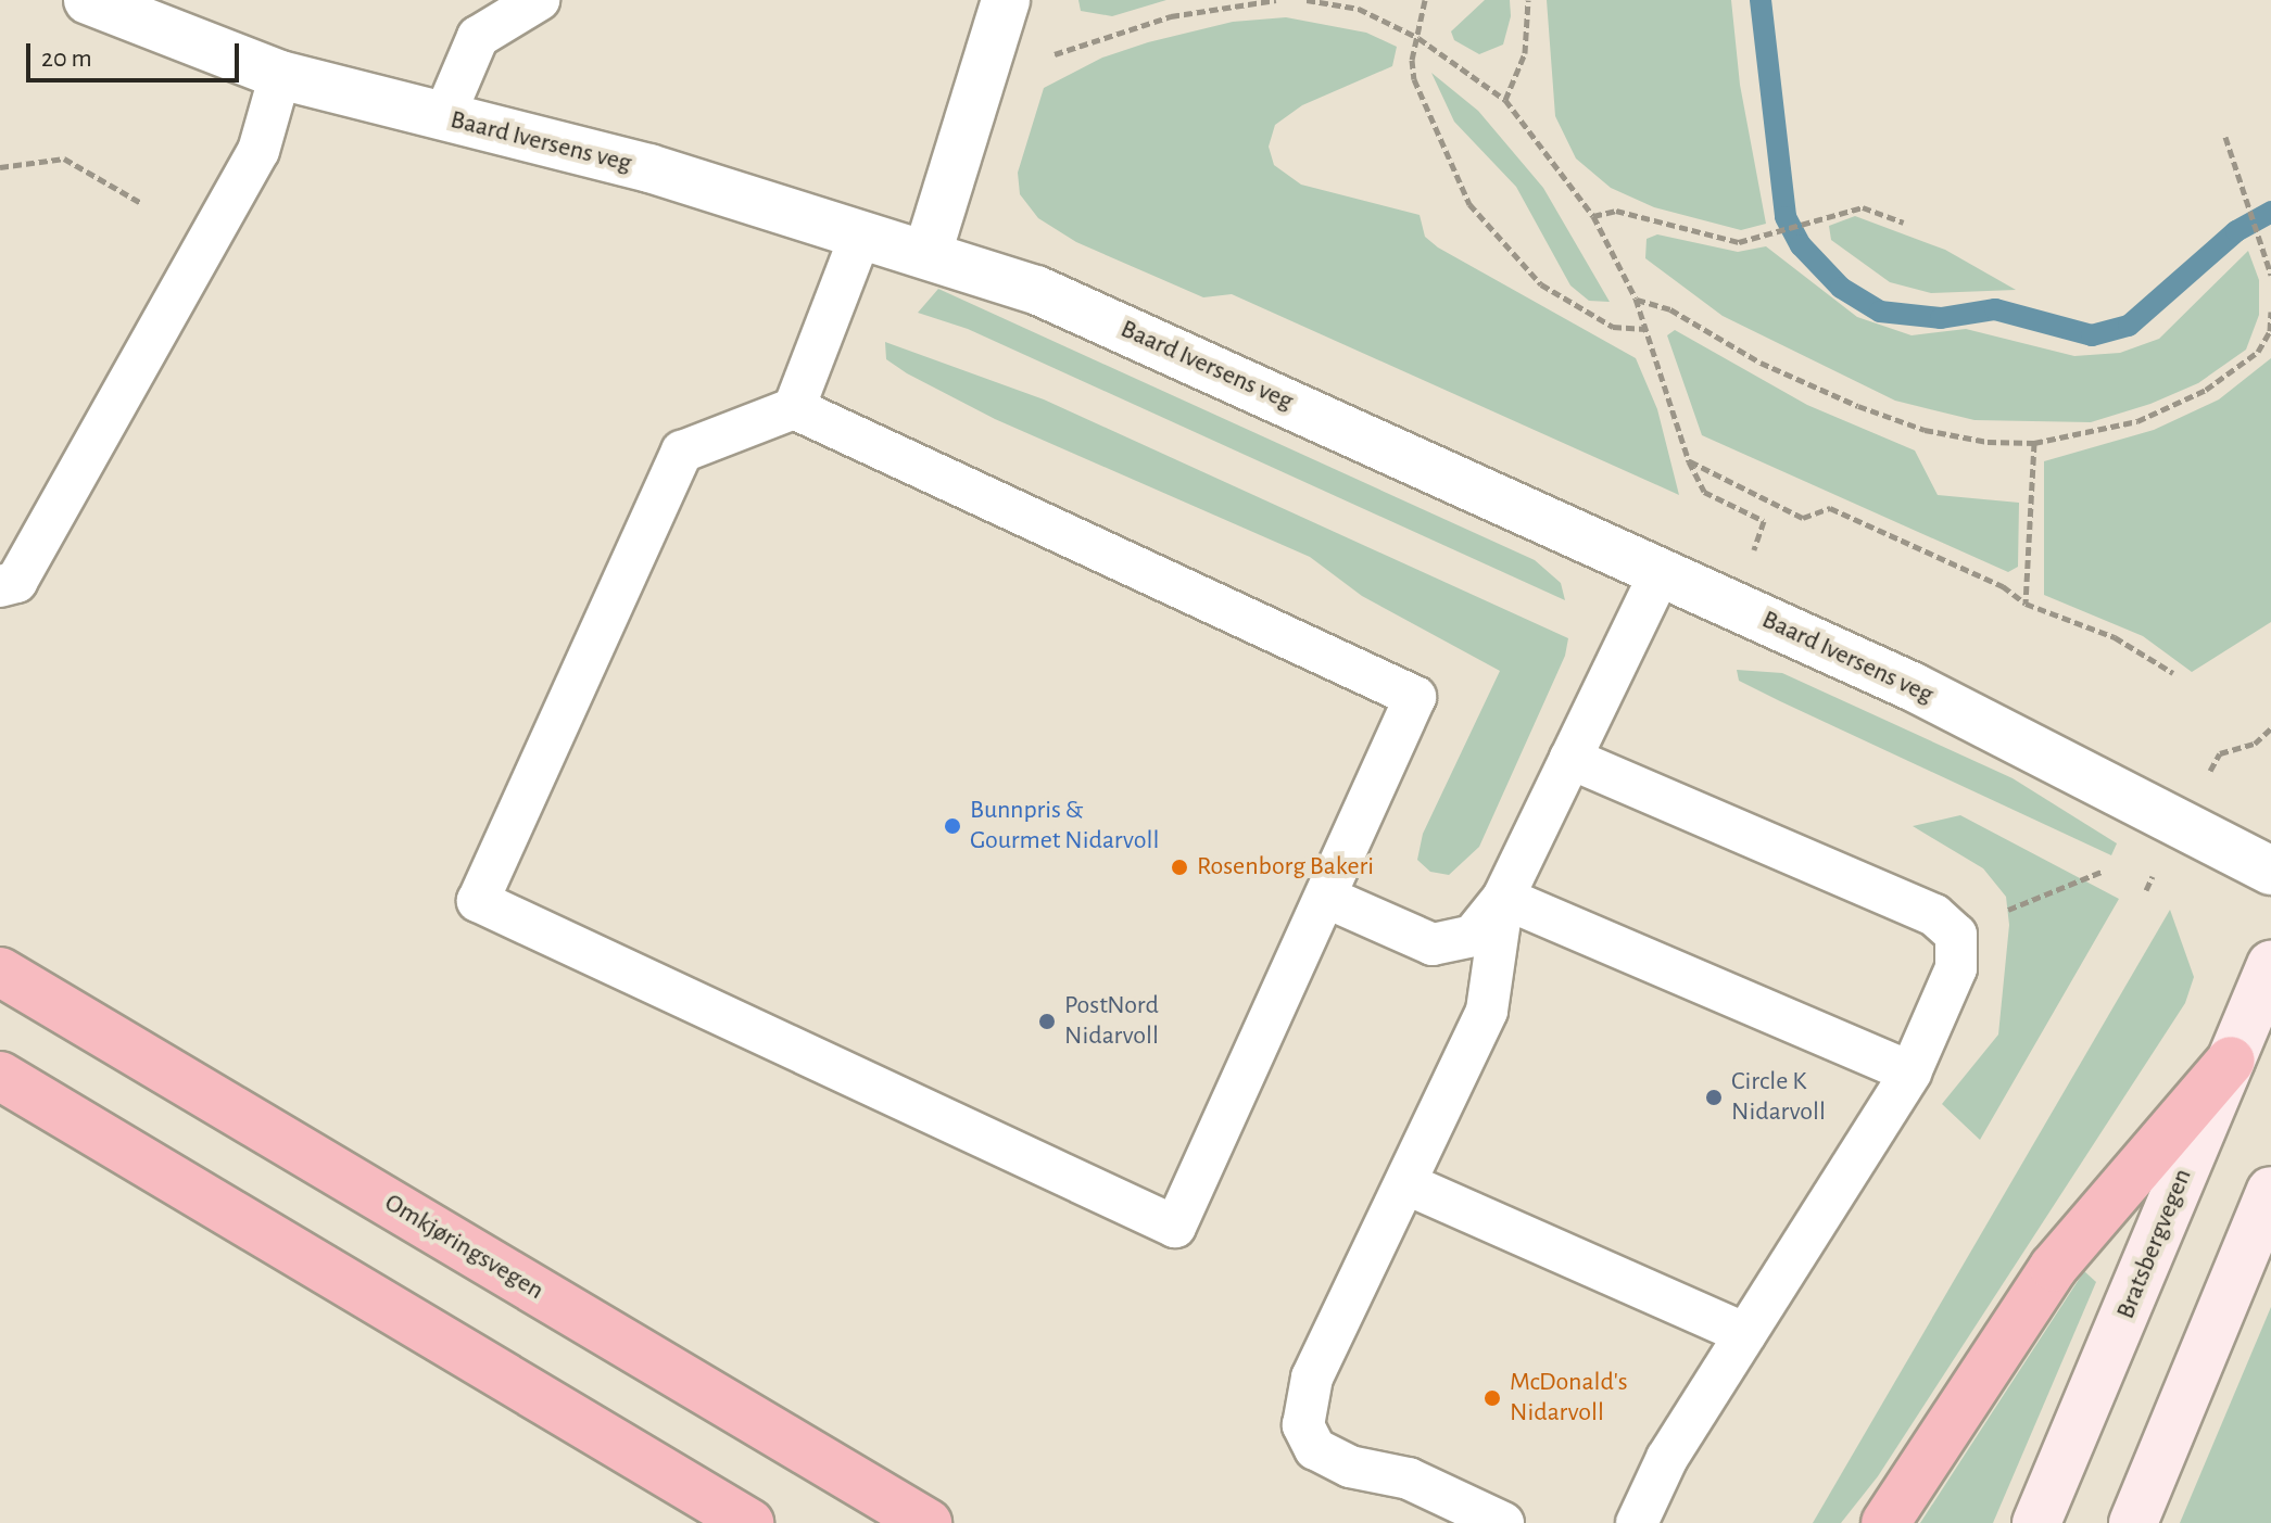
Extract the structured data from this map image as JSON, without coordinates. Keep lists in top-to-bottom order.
{
  "streets": {
    "highway": ["Omkjøringsvegen"],
    "main road": ["Bratsbergvegen"],
    "street": ["Baard Iversens veg"]
  },
  "places": [
    "Bunnpris & Gourmet Nidarvoll",
    "Rosenborg Bakeri",
    "PostNord Nidarvoll",
    "Circle K Nidarvoll",
    "McDonald's Nidarvoll"
  ],
  "scale_bar": "20 m"
}
